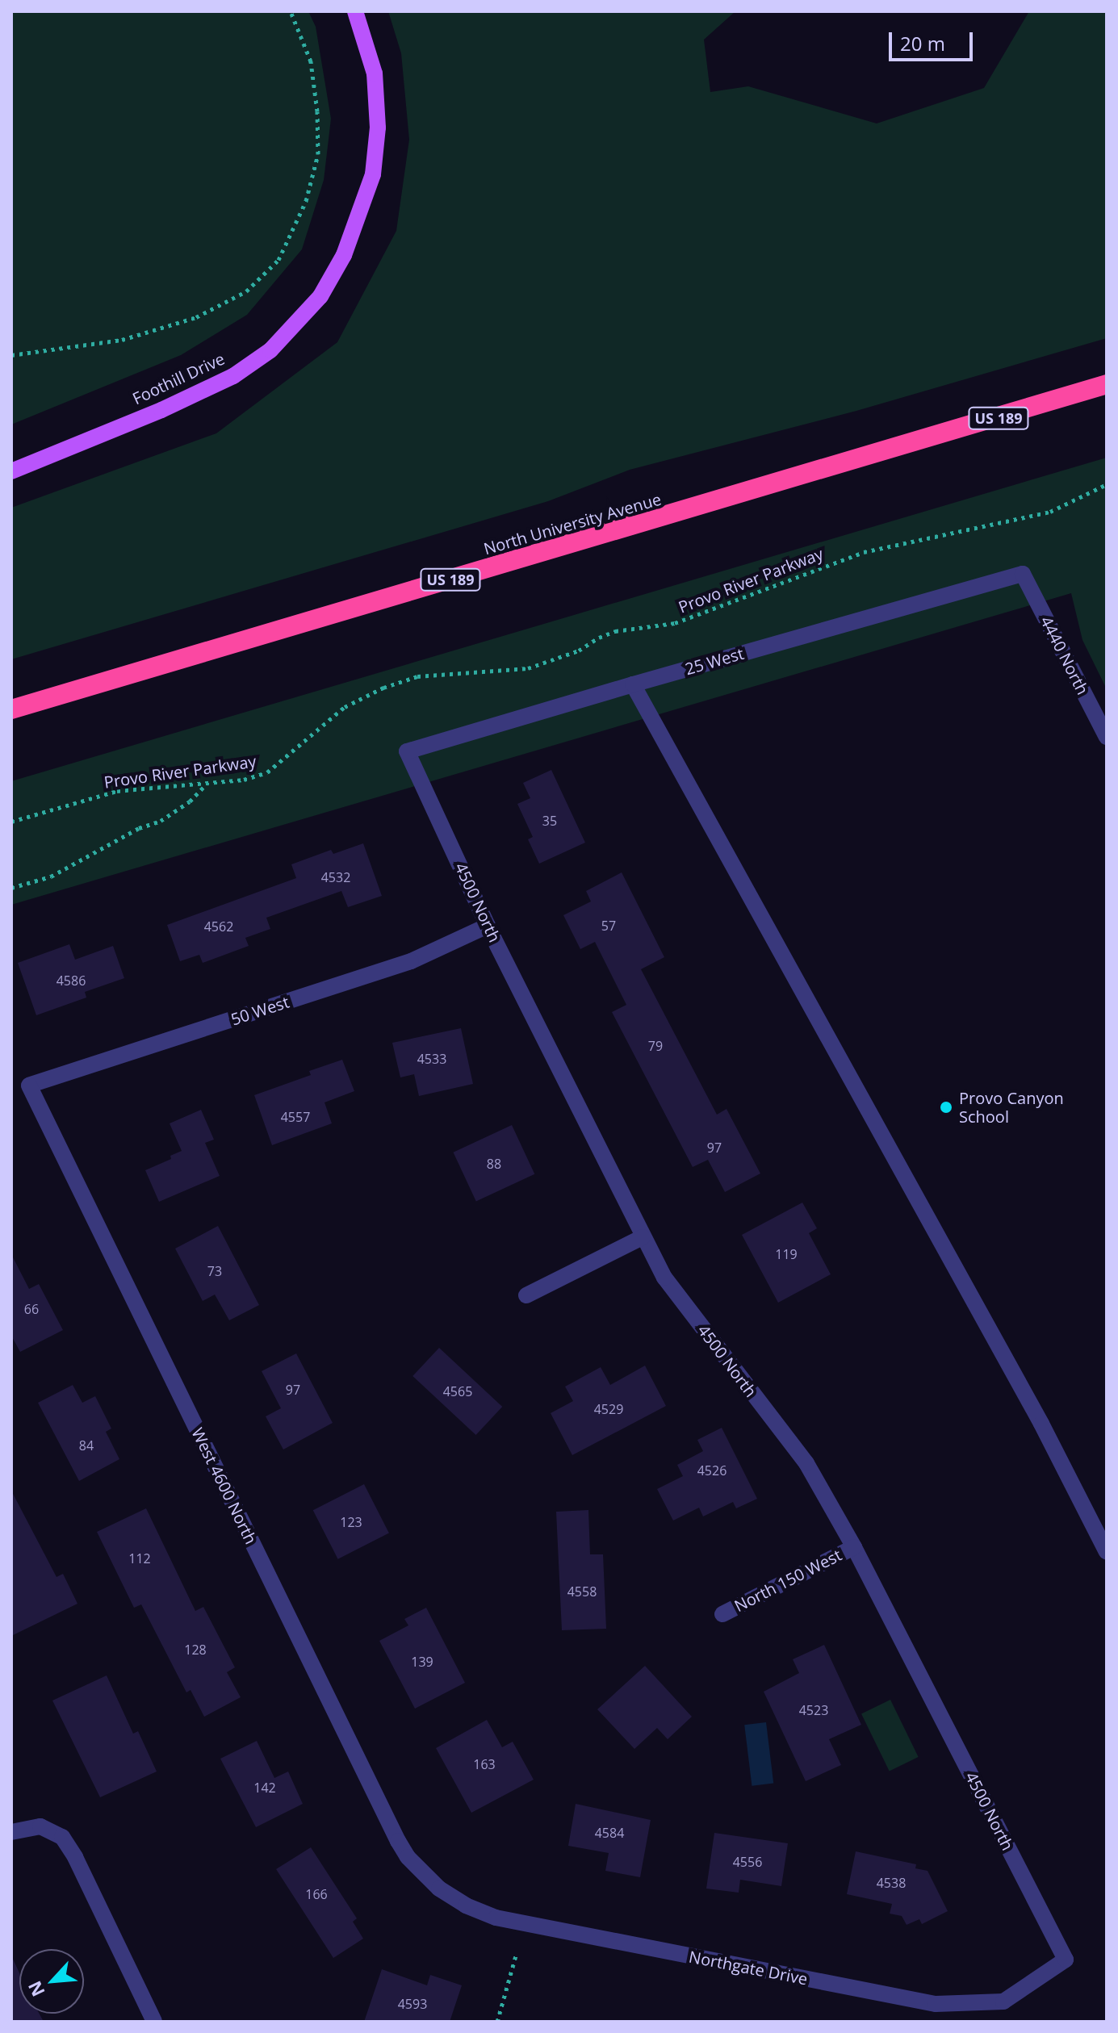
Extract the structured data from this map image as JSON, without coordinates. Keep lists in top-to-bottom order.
{
  "streets": {
    "highway": ["US 189", "North University Avenue"],
    "main road": ["Foothill Drive"],
    "street": [
      "4440 North",
      "25 West",
      "4500 North",
      "50 West",
      "West 4600 North",
      "North 150 West",
      "Northgate Drive"
    ],
    "path": ["Provo River Parkway"]
  },
  "crossings": [
    ["4440 North", "25 West"],
    ["25 West", "4500 North"],
    ["4500 North", "50 West"],
    ["4500 North", "North 150 West"],
    ["4500 North", "Northgate Drive"],
    ["50 West", "West 4600 North"],
    ["West 4600 North", "Northgate Drive"]
  ],
  "places": ["Provo Canyon School"],
  "house_numbers": [
    "35",
    "4532",
    "57",
    "4562",
    "4586",
    "79",
    "4533",
    "4557",
    "97",
    "88",
    "119",
    "73",
    "66",
    "97",
    "4565",
    "4529",
    "84",
    "4526",
    "123",
    "112",
    "4558",
    "128",
    "139",
    "4523",
    "163",
    "142",
    "4584",
    "4556",
    "4538",
    "166",
    "4593"
  ],
  "scale_bar": "20 m",
  "north": "bottom left"
}
